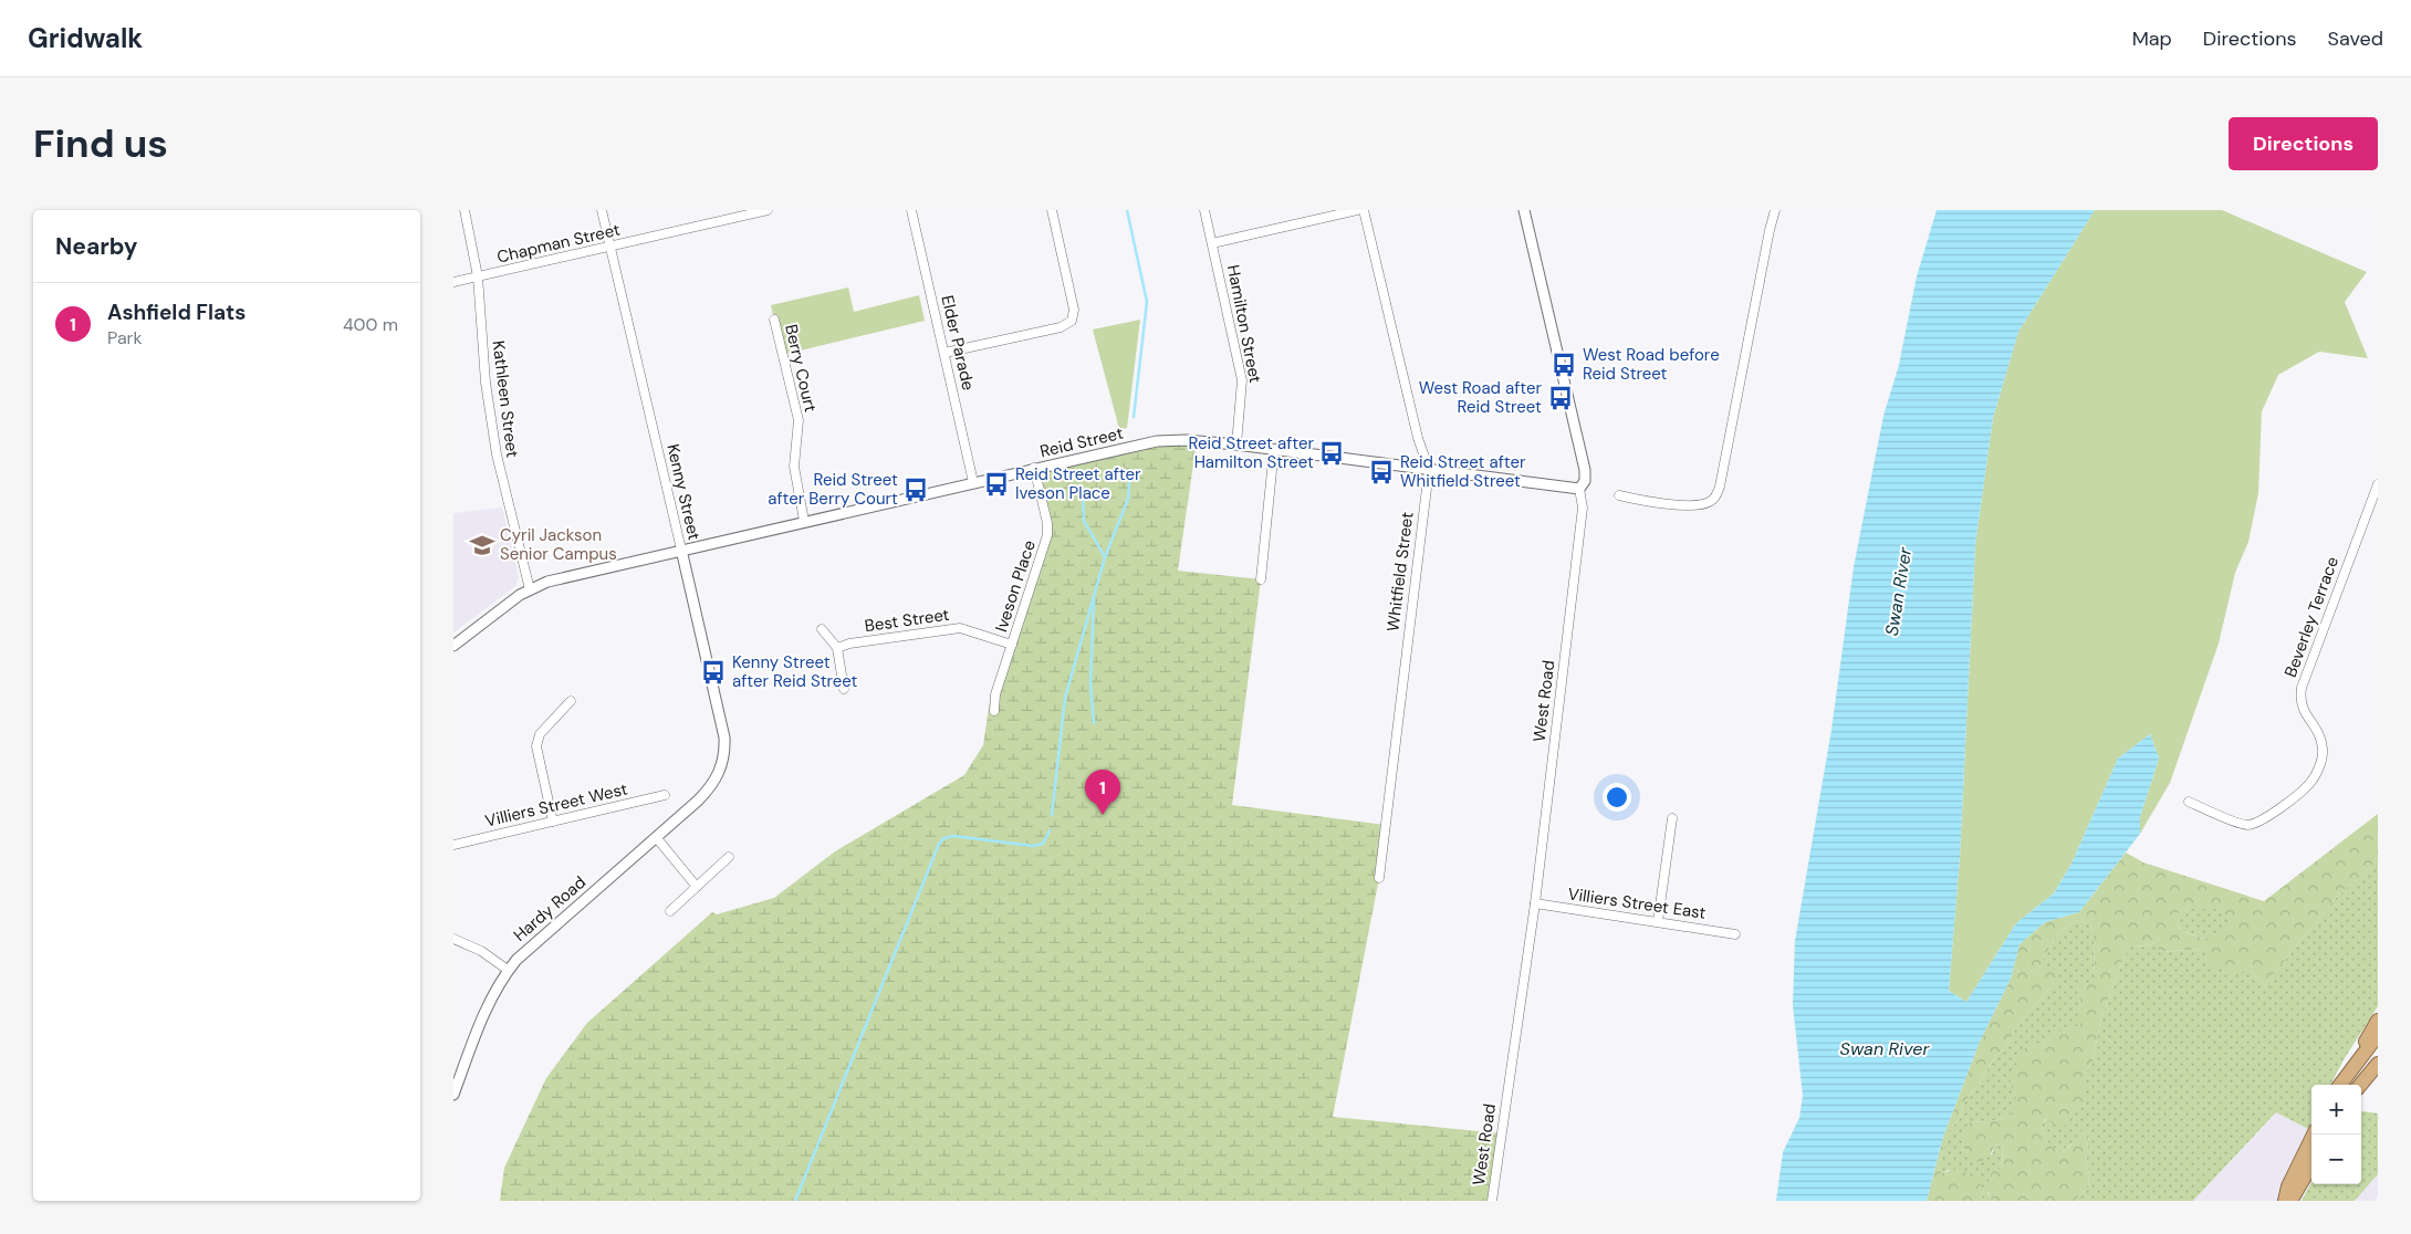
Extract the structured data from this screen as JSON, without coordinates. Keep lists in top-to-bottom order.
{
  "streets": {
    "street": [
      "Chapman Street",
      "Hamilton Street",
      "Elder Parade",
      "Berry Court",
      "Kathleen Street",
      "Reid Street",
      "Kenny Street",
      "Whitfield Street",
      "Iveson Place",
      "Beverley Terrace",
      "Best Street",
      "West Road",
      "Villiers Street West",
      "Villiers Street East",
      "Hardy Road"
    ]
  },
  "crossings": [
    ["Chapman Street", "Kathleen Street"],
    ["Chapman Street", "Kenny Street"],
    ["Hamilton Street", "Reid Street"],
    ["Elder Parade", "Reid Street"],
    ["Berry Court", "Reid Street"],
    ["Kathleen Street", "Reid Street"],
    ["Reid Street", "Kenny Street"],
    ["Reid Street", "Whitfield Street"],
    ["Reid Street", "Iveson Place"],
    ["Reid Street", "West Road"],
    ["Kenny Street", "Hardy Road"],
    ["Iveson Place", "Best Street"],
    ["West Road", "Villiers Street East"]
  ],
  "water": ["Swan River"],
  "places": {
    "bus stop": [
      "West Road before Reid Street",
      "West Road after Reid Street",
      "Reid Street after Hamilton Street",
      "Reid Street after Whitfield Street",
      "Reid Street after Iveson Place",
      "Reid Street after Berry Court",
      "Kenny Street after Reid Street"
    ],
    "school or university": ["Cyril Jackson Senior Campus"]
  },
  "page": {
    "header": "Gridwalk",
    "nav": ["Map", "Directions", "Saved"],
    "buttons": "Directions",
    "title": "Find us",
    "heading": "Nearby",
    "list": [
      {
        "mark": "1",
        "name": "Ashfield Flats",
        "note": "Park",
        "value": "400 m"
      }
    ],
    "pins": "1",
    "map_buttons": ["+", "−"]
  }
}
